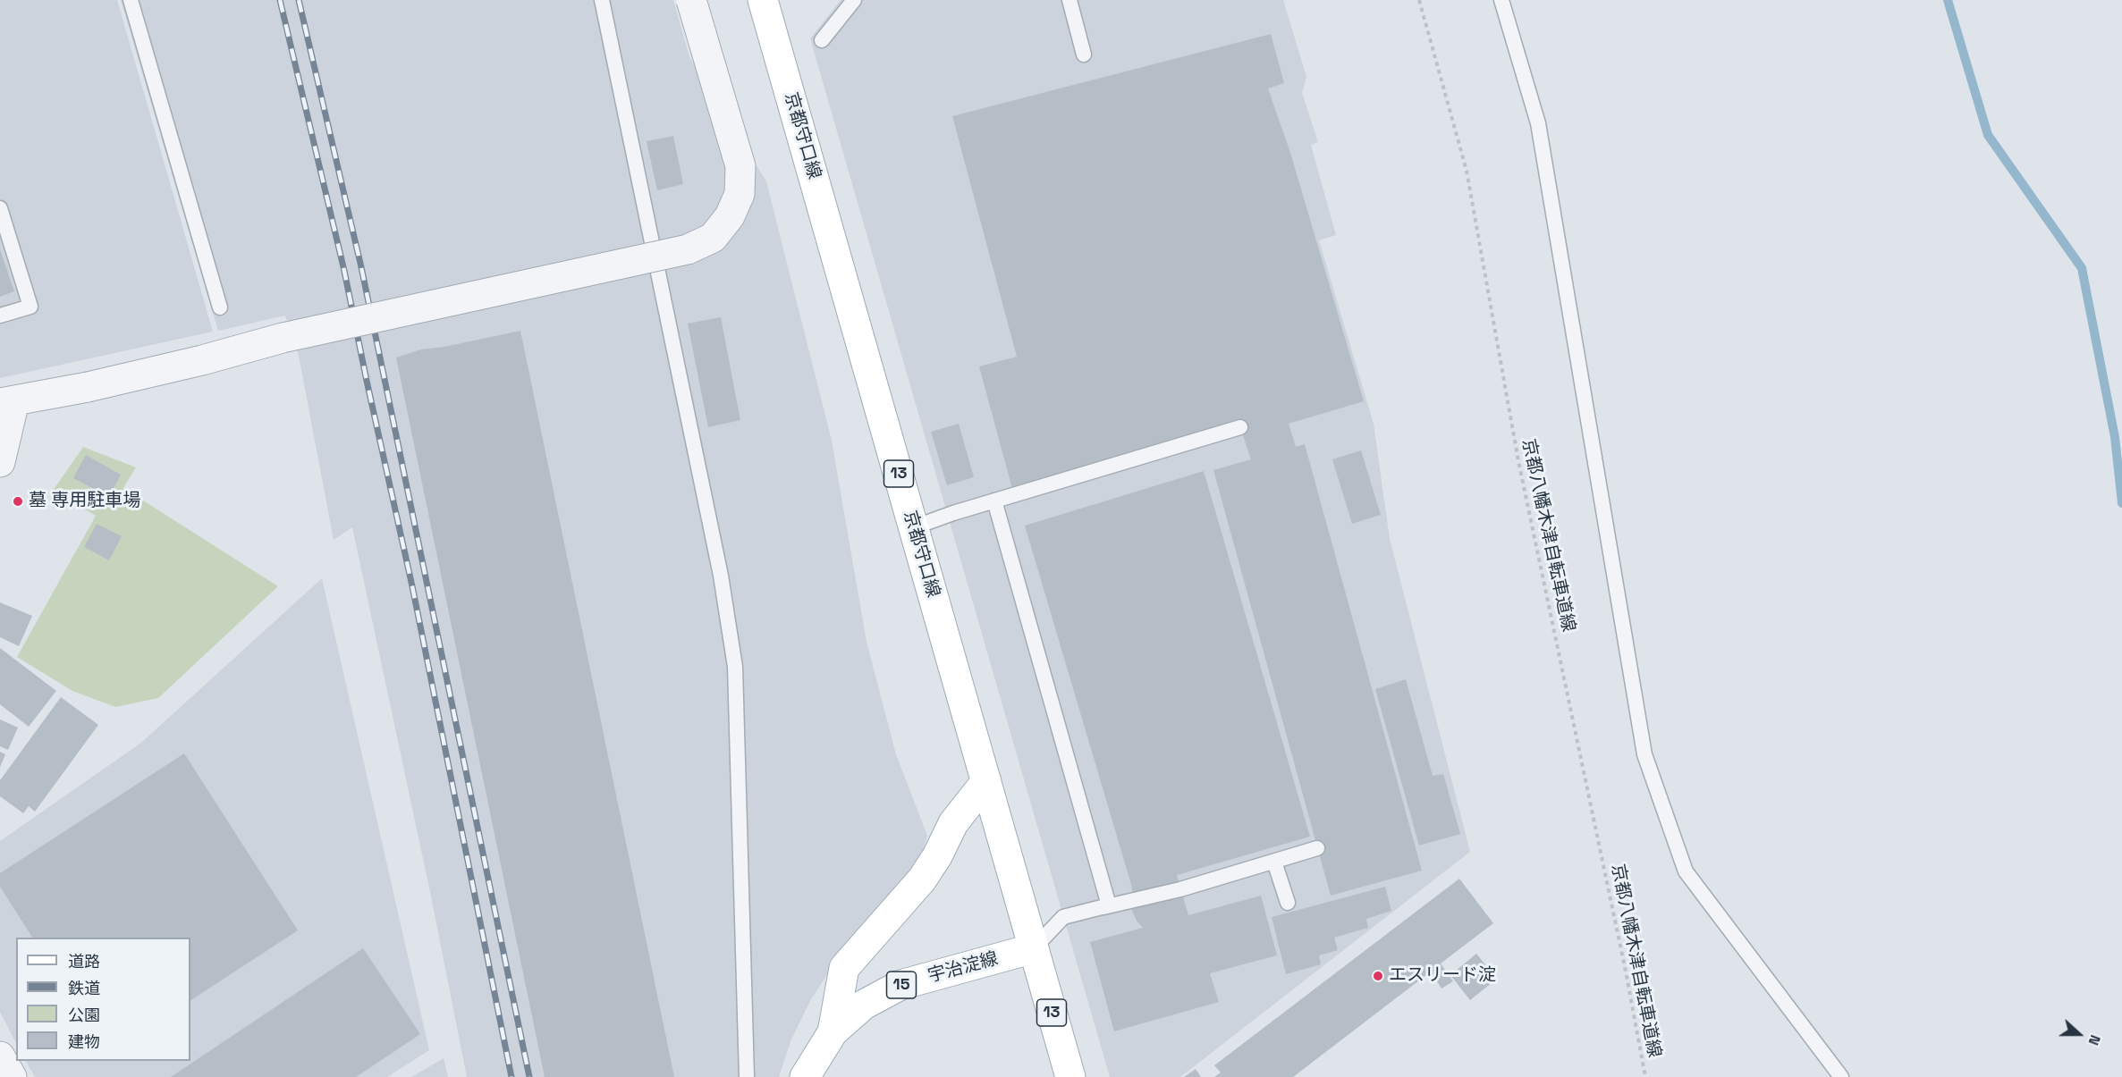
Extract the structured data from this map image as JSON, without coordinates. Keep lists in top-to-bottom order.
{
  "streets": {
    "main road": [
      "京都守口線",
      "13",
      "宇治淀線",
      "15"
    ],
    "path": ["京都八幡木津自転車道線"]
  },
  "crossings": [
    ["京都守口線", "宇治淀線"]
  ],
  "places": ["墓 専用駐車場", "エスリード淀"],
  "legend": [
    "道路",
    "鉄道",
    "公園",
    "建物"
  ],
  "north": "right"
}
